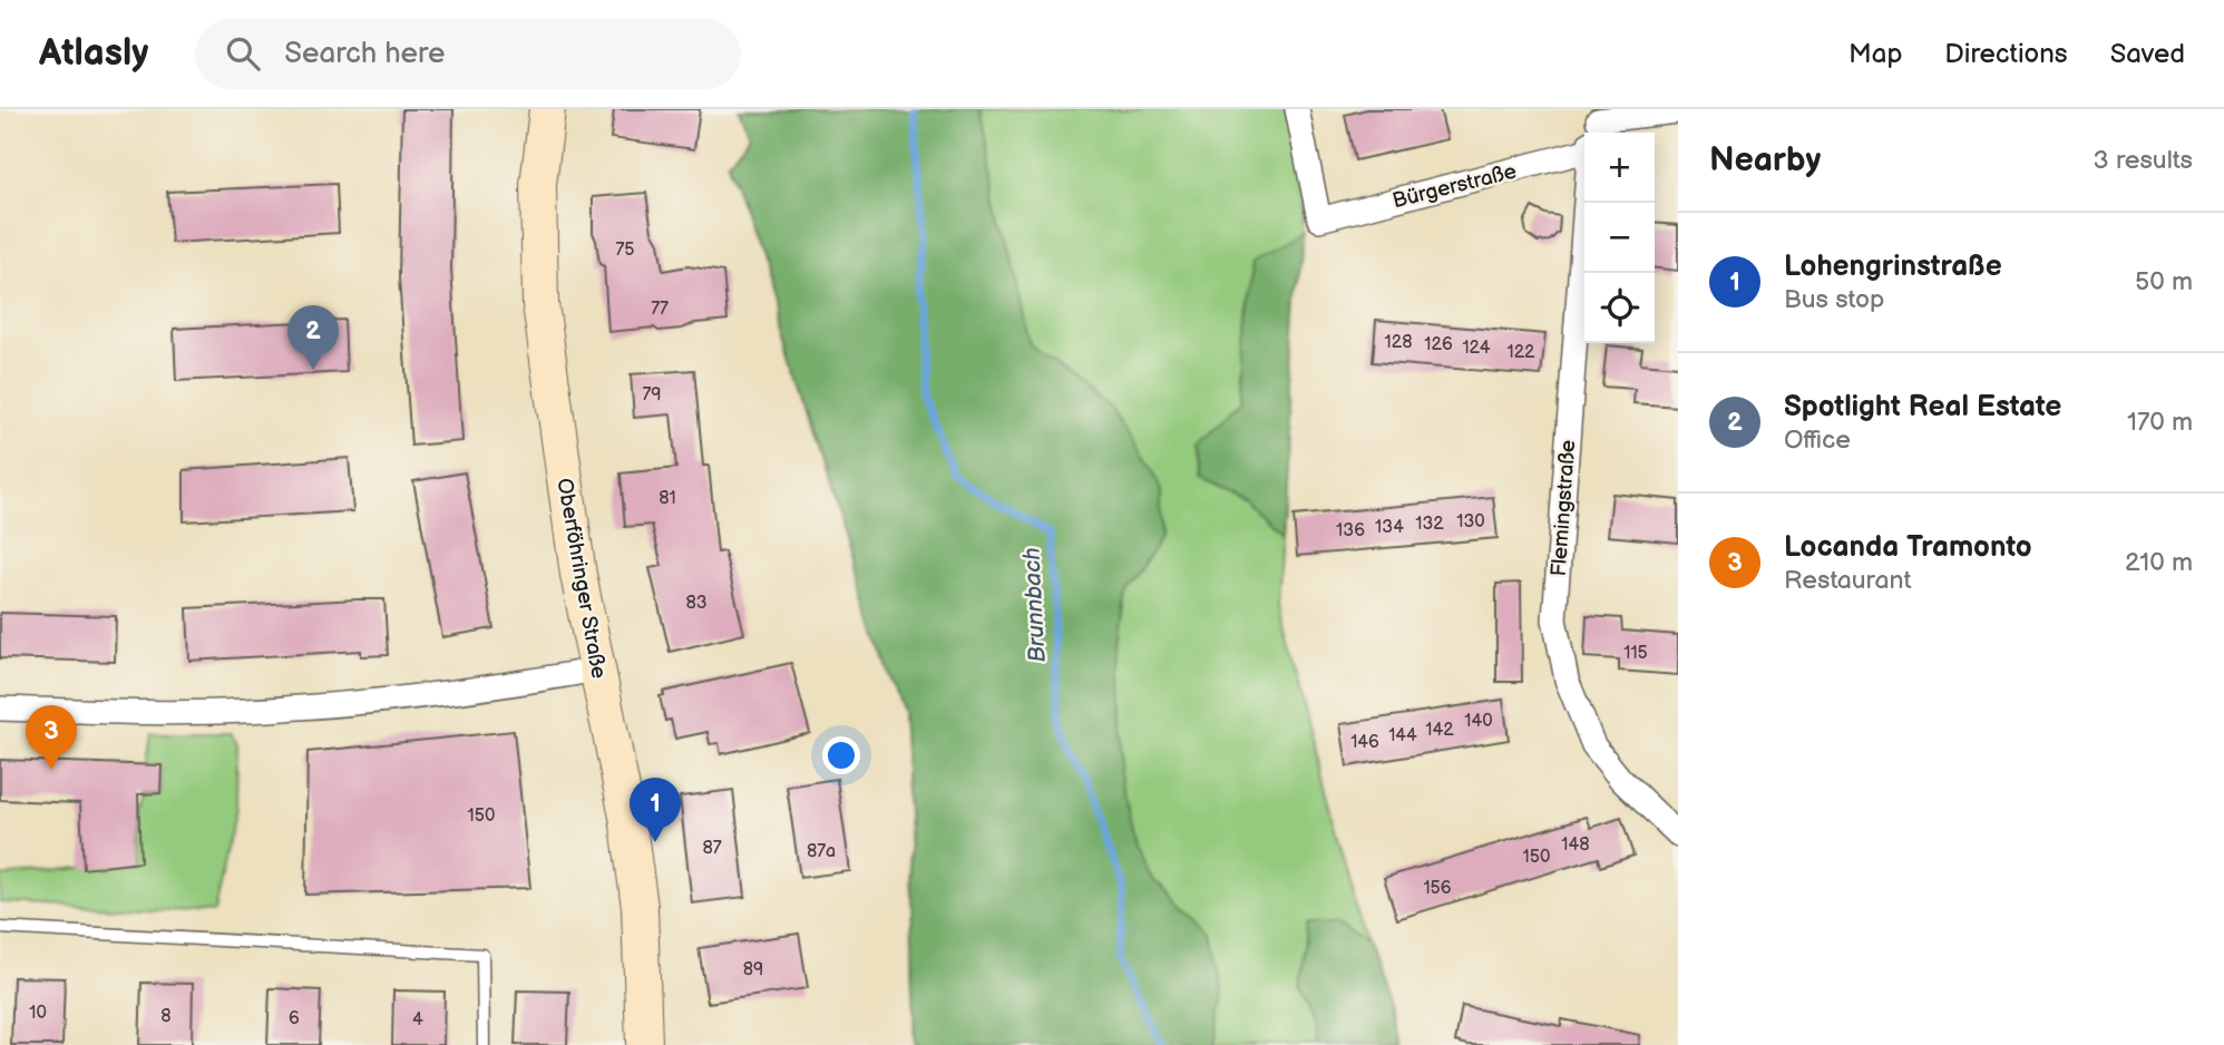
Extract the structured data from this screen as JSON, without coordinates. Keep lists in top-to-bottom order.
{
  "streets": {
    "main road": ["Oberföhringer Straße"],
    "street": ["Bürgerstraße", "Flemingstraße"]
  },
  "water": ["Brunnbach"],
  "house_numbers": [
    "75",
    "77",
    "128",
    "126",
    "124",
    "122",
    "79",
    "81",
    "130",
    "132",
    "134",
    "136",
    "83",
    "115",
    "140",
    "142",
    "144",
    "146",
    "150",
    "148",
    "87",
    "87a",
    "150",
    "156",
    "89",
    "10",
    "8",
    "6",
    "4"
  ],
  "page": {
    "header": "Atlasly",
    "search": "Search here",
    "nav": ["Map", "Directions", "Saved"],
    "heading": ["Nearby", "3 results"],
    "map_buttons": ["+", "−"],
    "list": [
      {
        "mark": "1",
        "name": "Lohengrinstraße",
        "note": "Bus stop",
        "value": "50 m"
      },
      {
        "mark": "2",
        "name": "Spotlight Real Estate",
        "note": "Office",
        "value": "170 m"
      },
      {
        "mark": "3",
        "name": "Locanda Tramonto",
        "note": "Restaurant",
        "value": "210 m"
      }
    ],
    "pins": ["2", "3", "1"]
  }
}
